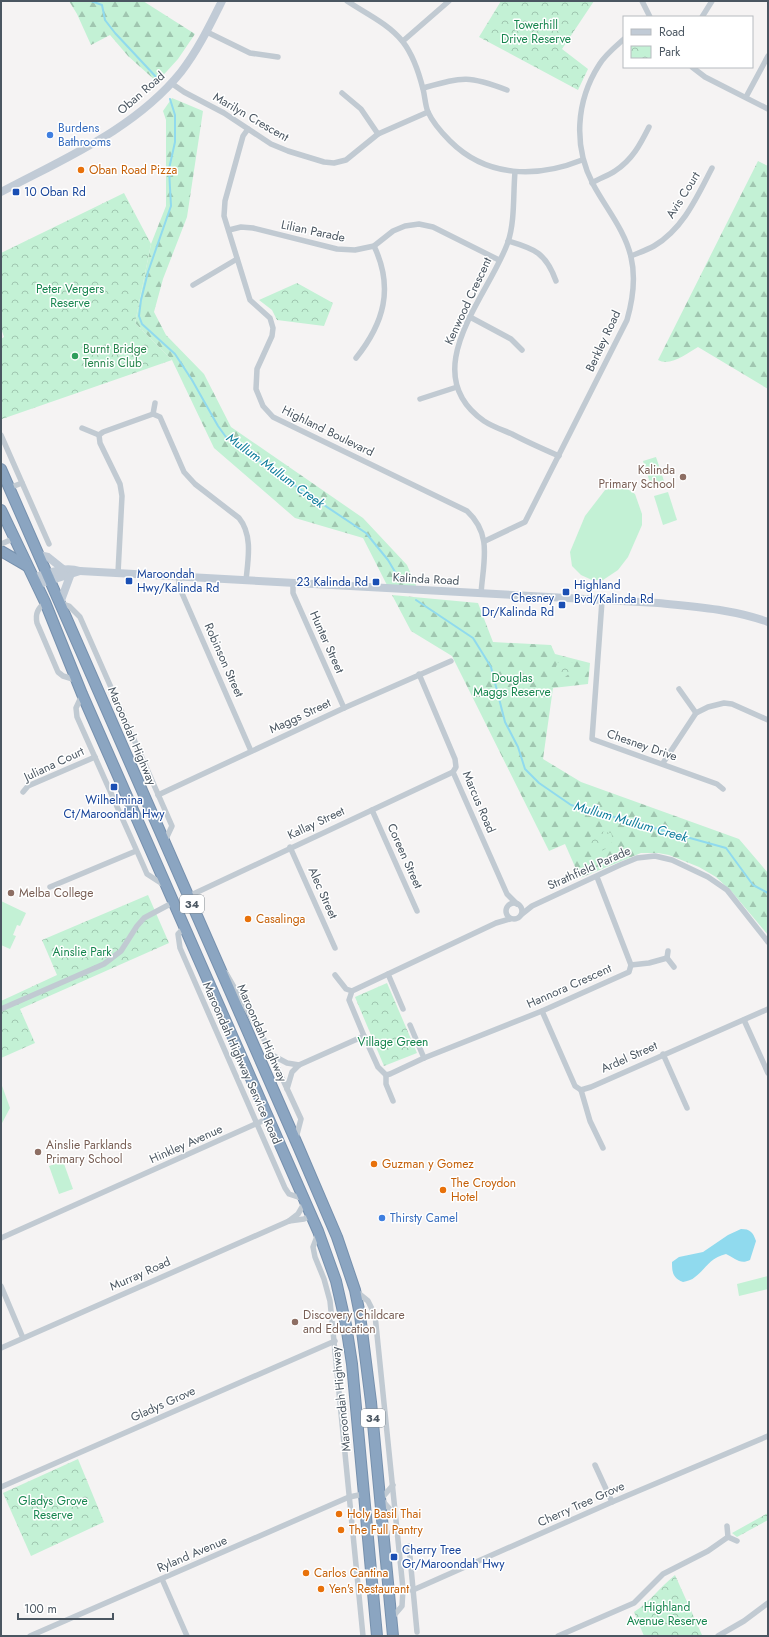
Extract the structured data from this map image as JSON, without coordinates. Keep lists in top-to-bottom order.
{
  "streets": {
    "highway": ["Maroondah Highway", "34"],
    "street": [
      "Oban Road",
      "Marilyn Crescent",
      "Avis Court",
      "Lilian Parade",
      "Kenwood Crescent",
      "Berkley Road",
      "Highland Boulevard",
      "Kalinda Road",
      "Hunter Street",
      "Robinson Street",
      "Maggs Street",
      "Chesney Drive",
      "Juliana Court",
      "Marcus Road",
      "Kallay Street",
      "Coreen Street",
      "Strathfield Parade",
      "Alec Street",
      "Hannora Crescent",
      "Ardel Street",
      "Maroondah Highway Service Road",
      "Hinkley Avenue",
      "Murray Road",
      "Gladys Grove",
      "Cherry Tree Grove",
      "Ryland Avenue"
    ]
  },
  "crossings": [
    ["Oban Road", "Marilyn Crescent"],
    ["Marilyn Crescent", "Highland Boulevard"],
    ["Avis Court", "Berkley Road"],
    ["Lilian Parade", "Kenwood Crescent"],
    ["Lilian Parade", "Highland Boulevard"],
    ["Kenwood Crescent", "Berkley Road"],
    ["Berkley Road", "Highland Boulevard"],
    ["Highland Boulevard", "Kalinda Road"],
    ["Kalinda Road", "Hunter Street"],
    ["Kalinda Road", "Robinson Street"],
    ["Kalinda Road", "Maroondah Highway"],
    ["Kalinda Road", "Chesney Drive"],
    ["Hunter Street", "Maggs Street"],
    ["Robinson Street", "Maggs Street"],
    ["Maggs Street", "Marcus Road"],
    ["Maroondah Highway", "Kallay Street"],
    ["Maroondah Highway", "Maroondah Highway Service Road"],
    ["Maroondah Highway", "Hinkley Avenue"],
    ["Maroondah Highway", "Murray Road"],
    ["Maroondah Highway", "Ryland Avenue"],
    ["Marcus Road", "Kallay Street"],
    ["Marcus Road", "Strathfield Parade"],
    ["Kallay Street", "Coreen Street"],
    ["Kallay Street", "Alec Street"],
    ["Maroondah Highway Service Road", "Hinkley Avenue"],
    ["Maroondah Highway Service Road", "Murray Road"]
  ],
  "water": ["Mullum Mullum Creek"],
  "parks": [
    "Towerhill Drive Reserve",
    "Peter Vergers Reserve",
    "Douglas Maggs Reserve",
    "Ainslie Park",
    "Village Green",
    "Gladys Grove Reserve",
    "Highland Avenue Reserve"
  ],
  "places": {
    "other": [
      "Burdens Bathrooms",
      "Oban Road Pizza",
      "Burnt Bridge Tennis Club",
      "Kalinda Primary School",
      "Melba College",
      "Casalinga",
      "Ainslie Parklands Primary School",
      "Guzman y Gomez",
      "The Croydon Hotel",
      "Thirsty Camel",
      "Discovery Childcare and Education",
      "Holy Basil Thai",
      "The Full Pantry",
      "Carlos Cantina",
      "Yen's Restaurant"
    ],
    "transit": [
      "10 Oban Rd",
      "Maroondah Hwy/Kalinda Rd",
      "23 Kalinda Rd",
      "Highland Bvd/Kalinda Rd",
      "Chesney Dr/Kalinda Rd",
      "Wilhelmina Ct/Maroondah Hwy",
      "Cherry Tree Gr/Maroondah Hwy"
    ]
  },
  "legend": ["Road", "Park"],
  "scale_bar": "100 m"
}
